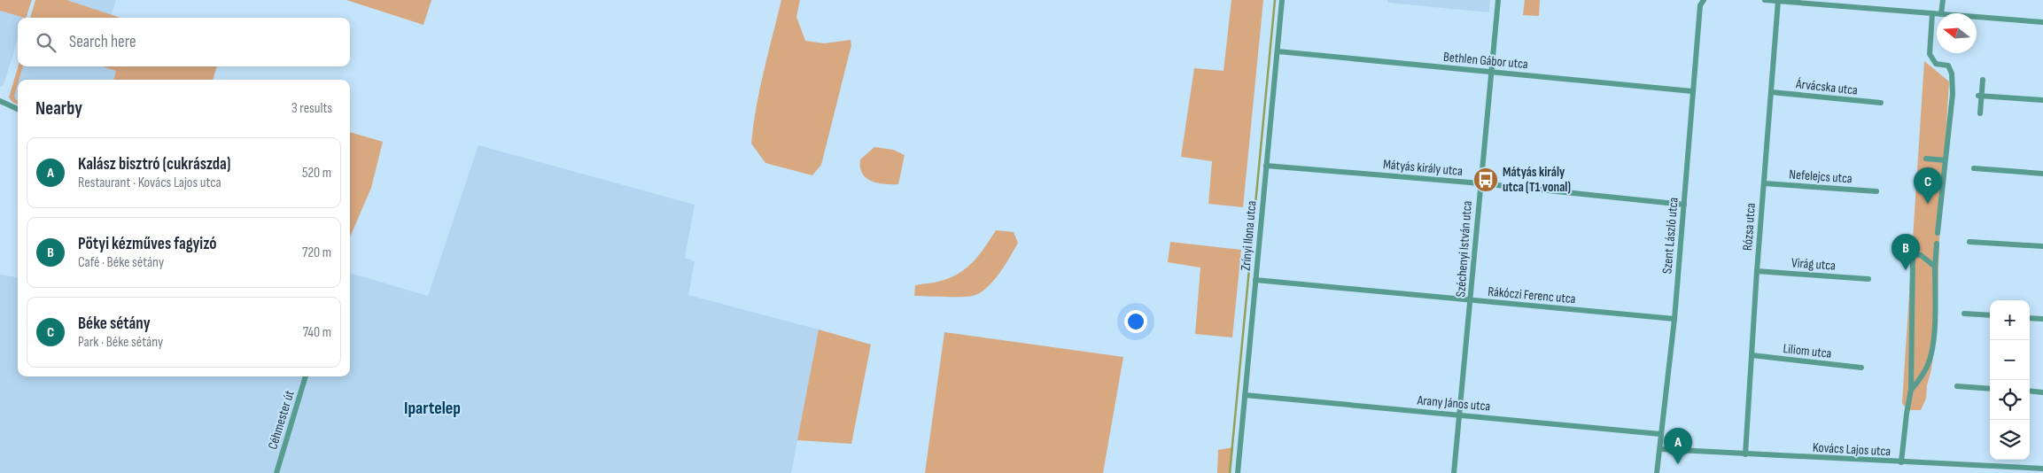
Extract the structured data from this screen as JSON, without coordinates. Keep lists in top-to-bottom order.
{
  "streets": {
    "street": [
      "Bethlen Gábor utca",
      "Árvácska utca",
      "Mátyás király utca",
      "Nefelejcs utca",
      "Rózsa utca",
      "Zrínyi Ilona utca",
      "Szent László utca",
      "Széchenyi István utca",
      "Virág utca",
      "Rákóczi Ferenc utca",
      "Liliom utca",
      "Arany János utca",
      "Céhmester út",
      "Kovács Lajos utca"
    ]
  },
  "crossings": [
    ["Bethlen Gábor utca", "Zrínyi Ilona utca"],
    ["Bethlen Gábor utca", "Szent László utca"],
    ["Bethlen Gábor utca", "Széchenyi István utca"],
    ["Árvácska utca", "Rózsa utca"],
    ["Mátyás király utca", "Zrínyi Ilona utca"],
    ["Mátyás király utca", "Szent László utca"],
    ["Mátyás király utca", "Széchenyi István utca"],
    ["Nefelejcs utca", "Rózsa utca"],
    ["Rózsa utca", "Virág utca"],
    ["Rózsa utca", "Liliom utca"],
    ["Rózsa utca", "Kovács Lajos utca"],
    ["Zrínyi Ilona utca", "Rákóczi Ferenc utca"],
    ["Zrínyi Ilona utca", "Arany János utca"],
    ["Szent László utca", "Rákóczi Ferenc utca"],
    ["Szent László utca", "Arany János utca"],
    ["Szent László utca", "Kovács Lajos utca"],
    ["Széchenyi István utca", "Rákóczi Ferenc utca"],
    ["Széchenyi István utca", "Arany János utca"]
  ],
  "districts": ["Ipartelep"],
  "places": {
    "bus stop": ["Mátyás király utca (T1 vonal)"]
  },
  "north": "left",
  "page": {
    "search": "Search here",
    "heading": ["Nearby", "3 results"],
    "list": [
      {
        "mark": "A",
        "name": "Kalász bisztró (cukrászda)",
        "note": "Restaurant · Kovács Lajos utca",
        "value": "520 m"
      },
      {
        "mark": "B",
        "name": "Pötyi kézműves fagyizó",
        "note": "Café · Béke sétány",
        "value": "720 m"
      },
      {
        "mark": "C",
        "name": "Béke sétány",
        "note": "Park · Béke sétány",
        "value": "740 m"
      }
    ],
    "pins": ["C", "B", "A"],
    "map_buttons": ["+", "−"]
  }
}
